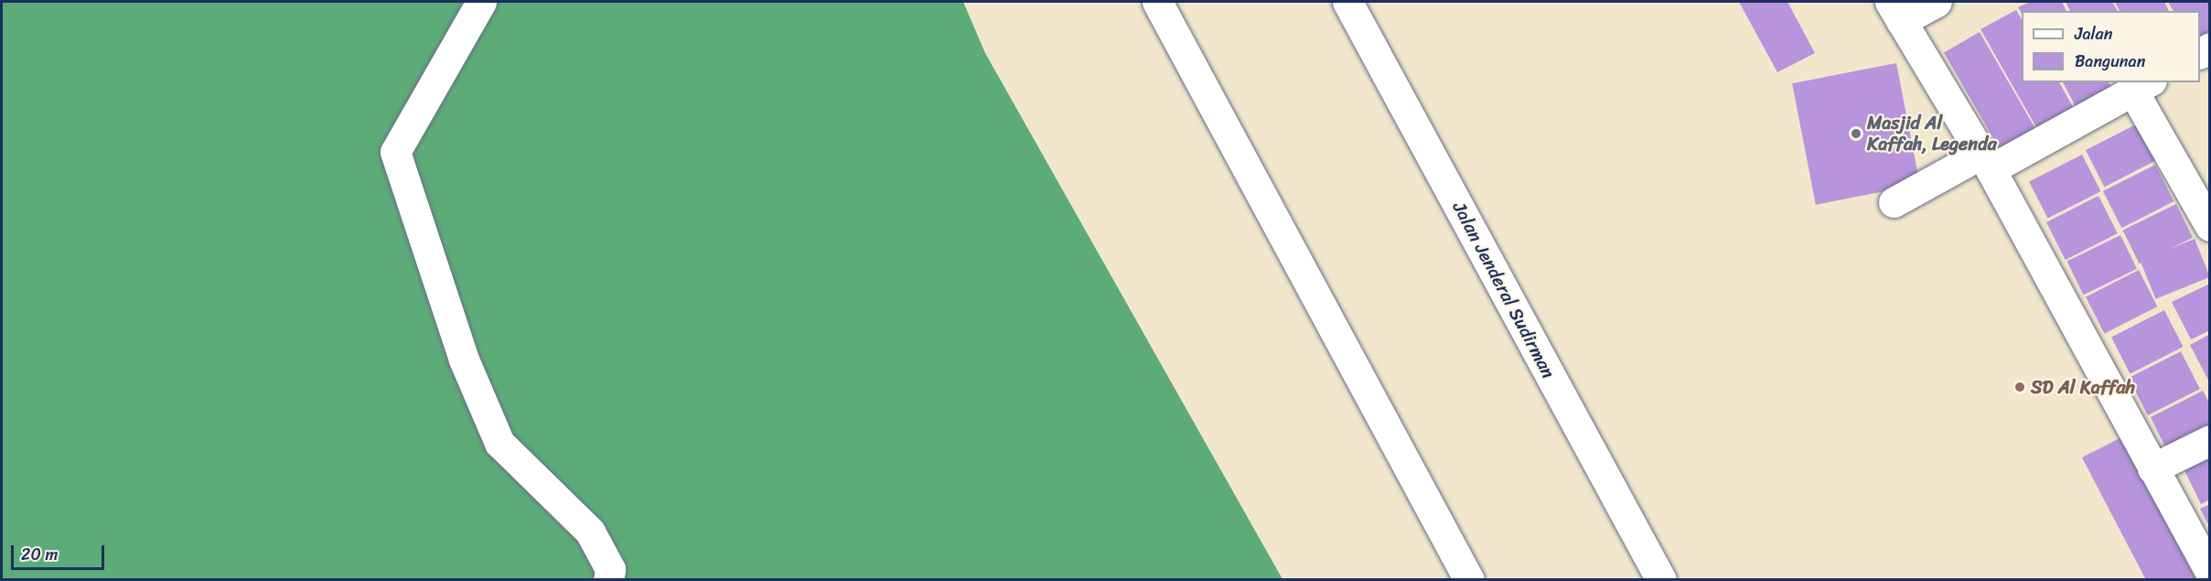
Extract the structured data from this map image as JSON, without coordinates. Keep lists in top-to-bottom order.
{
  "streets": {
    "main road": ["Jalan Jenderal Sudirman"]
  },
  "places": ["Masjid Al Kaffah, Legenda", "SD Al Kaffah"],
  "legend": ["Jalan", "Bangunan"],
  "scale_bar": "20 m"
}
